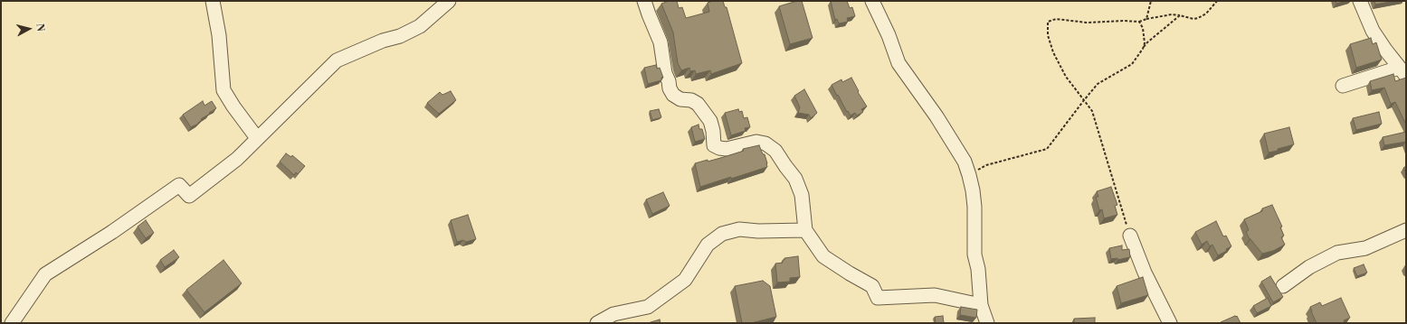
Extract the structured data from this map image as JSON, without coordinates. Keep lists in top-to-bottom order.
{
  "north": "right"
}
